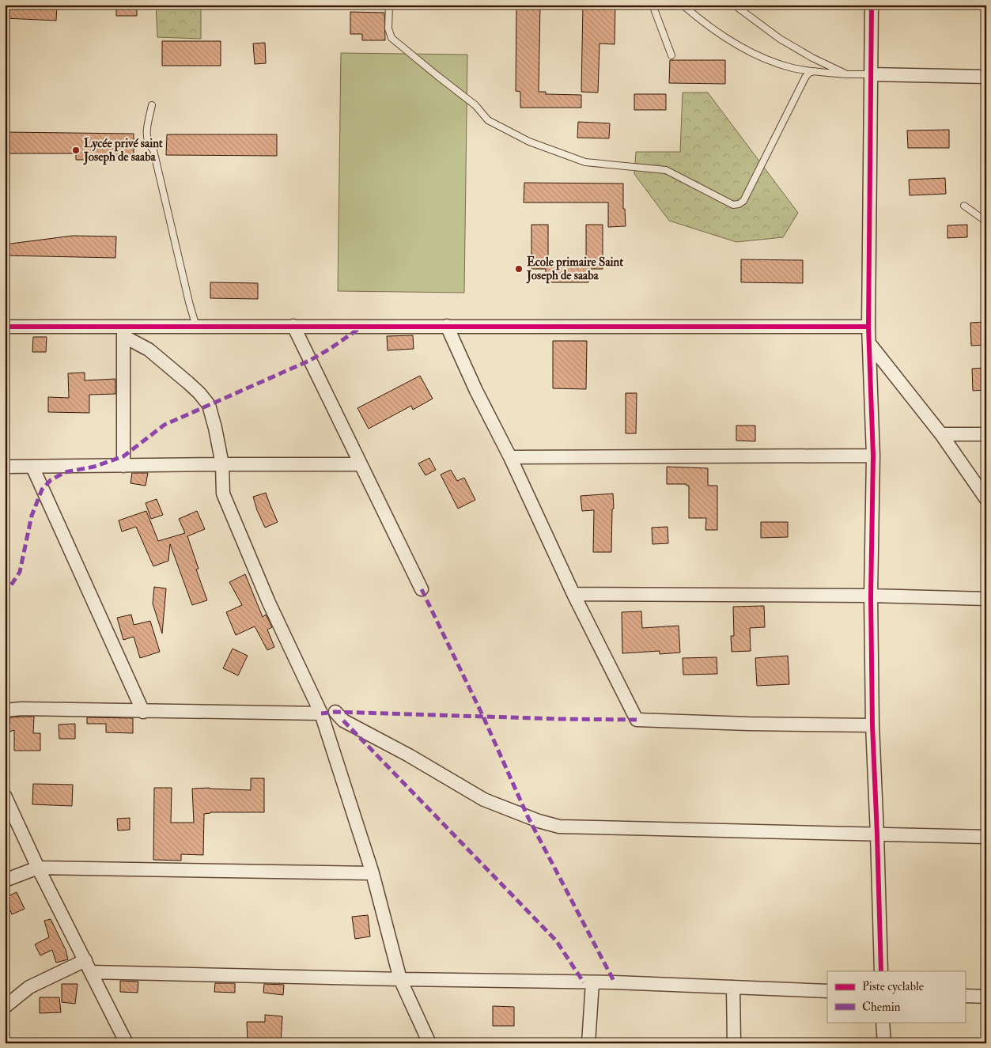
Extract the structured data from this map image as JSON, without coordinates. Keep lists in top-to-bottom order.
{
  "places": ["Lycée privé saint Joseph de saaba", "Ecole primaire Saint Joseph de saaba"],
  "legend": ["Piste cyclable", "Chemin"]
}
